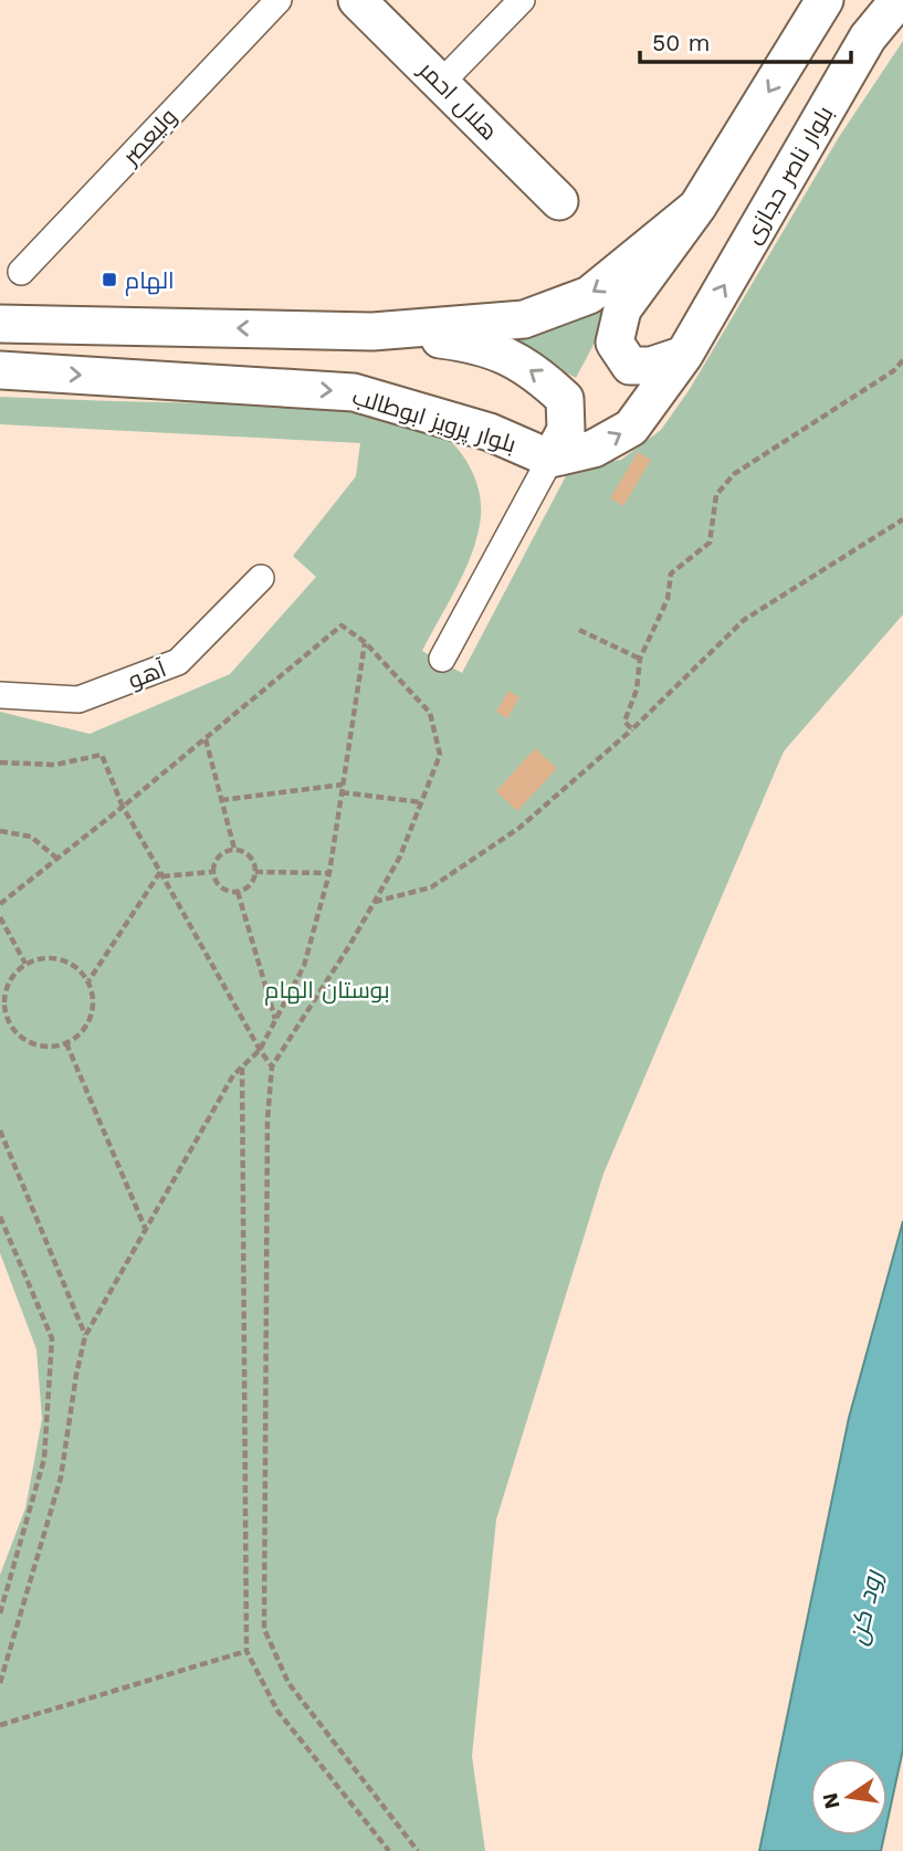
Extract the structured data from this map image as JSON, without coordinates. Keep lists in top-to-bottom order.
{
  "streets": {
    "main road": ["هلال احمر", "بلوار ناصر حجازی", "بلوار پرویز ابوطالب"],
    "street": ["ولیعصر", "آهو"]
  },
  "water": ["رود کن"],
  "parks": ["بوستان الهام"],
  "places": {
    "transit": ["الهام"]
  },
  "scale_bar": "50 m",
  "north": "left"
}
